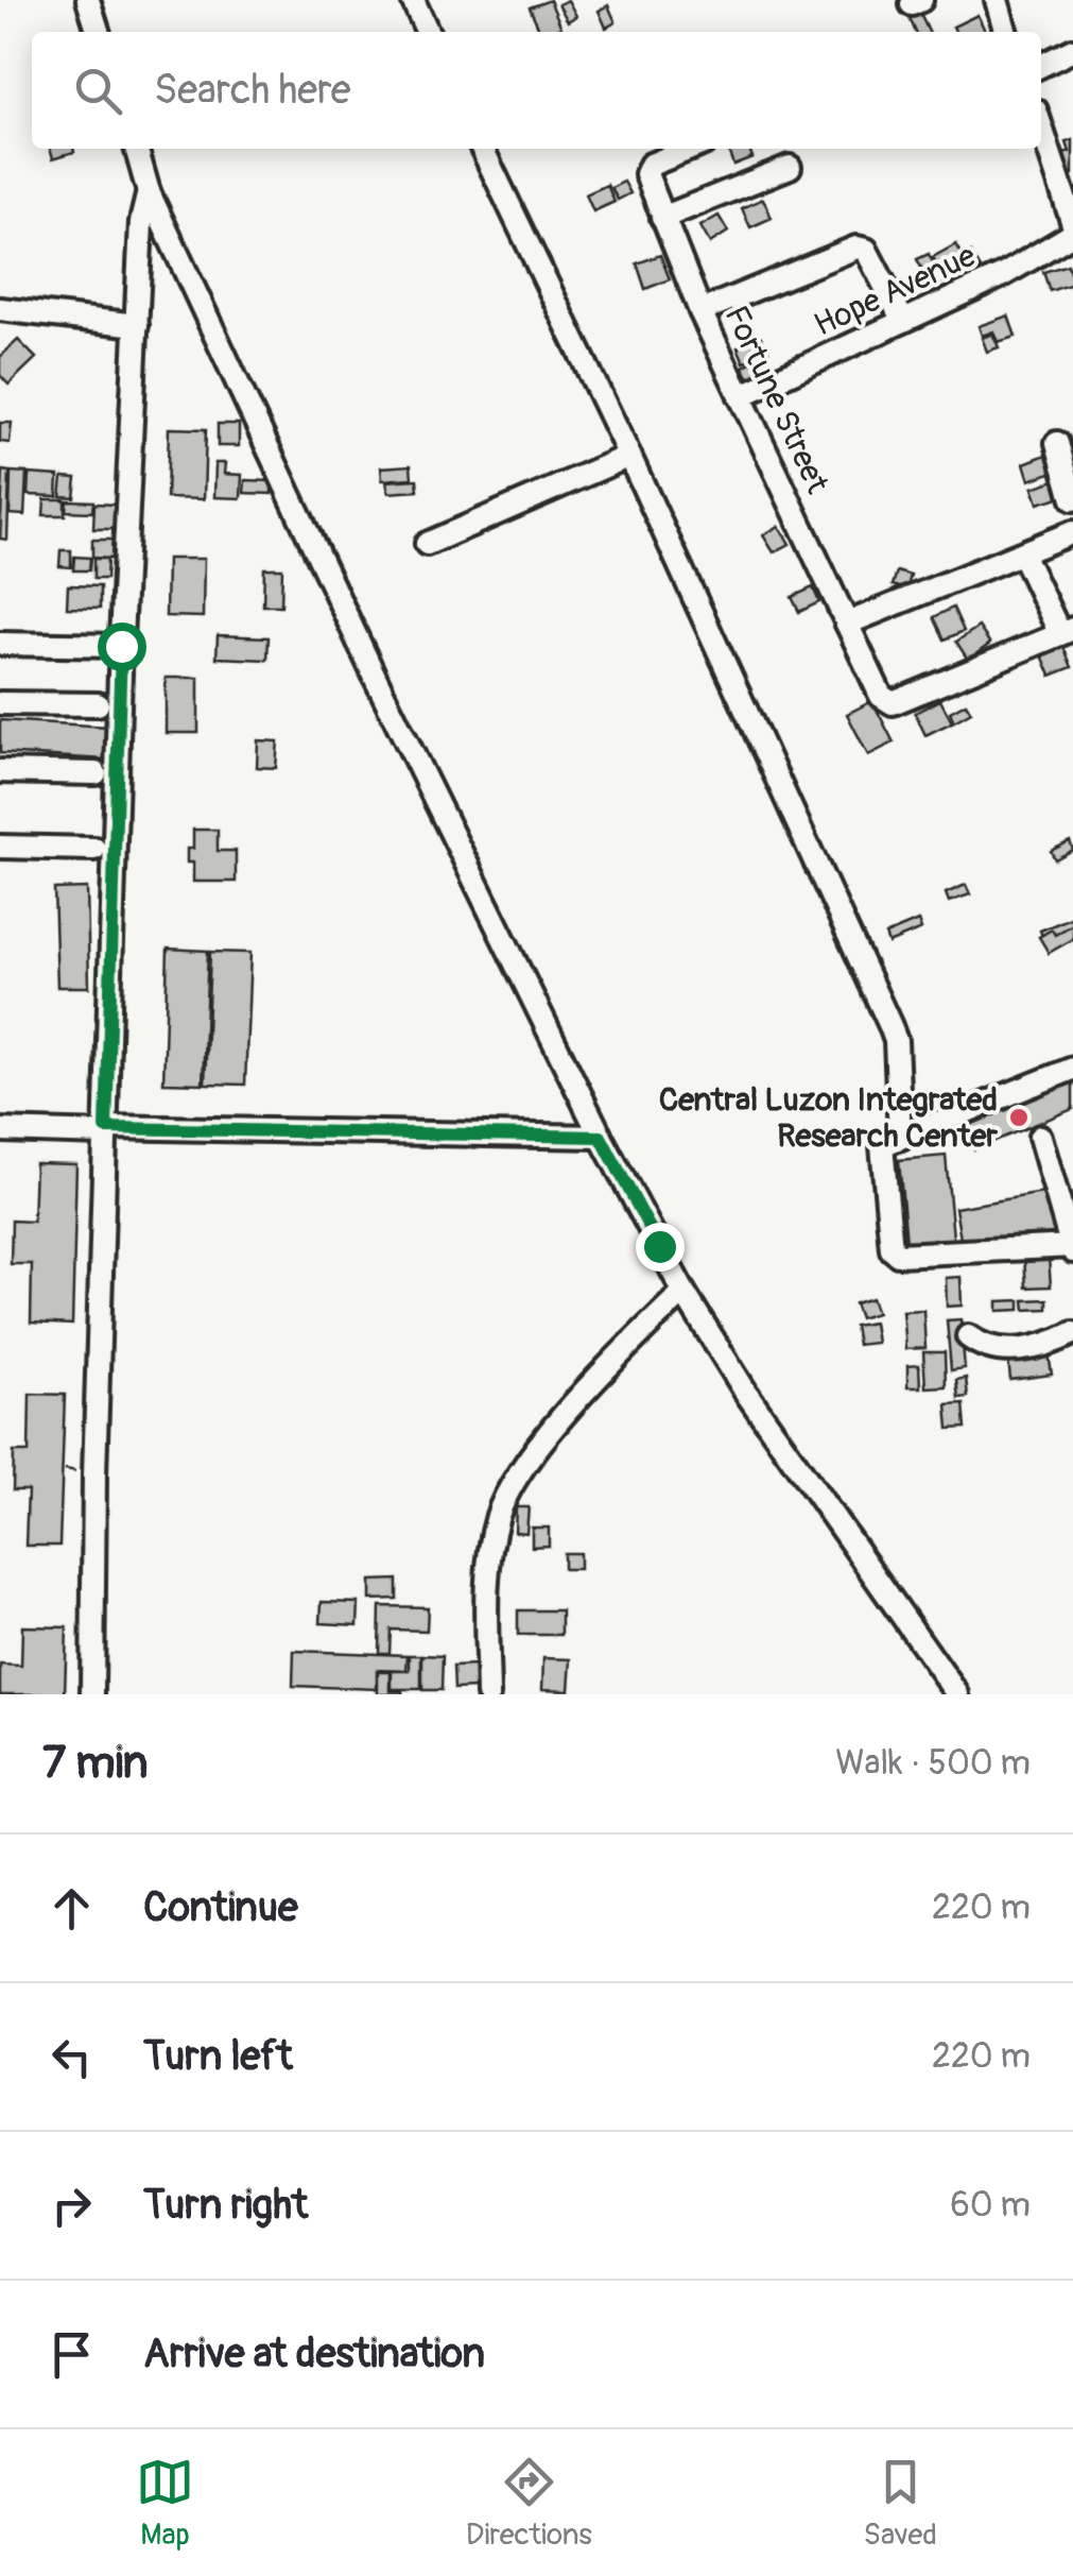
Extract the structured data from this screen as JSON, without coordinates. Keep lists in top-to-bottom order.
{
  "streets": {
    "street": ["Hope Avenue", "Fortune Street"]
  },
  "crossings": [
    ["Hope Avenue", "Fortune Street"]
  ],
  "places": ["Central Luzon Integrated Research Center"],
  "page": {
    "search": "Search here",
    "heading": ["7 min", "Walk · 500 m"],
    "list": [
      ["Continue", "220 m"],
      ["Turn left", "220 m"],
      ["Turn right", "60 m"],
      "Arrive at destination"
    ],
    "nav": ["Map", "Directions", "Saved"]
  }
}
